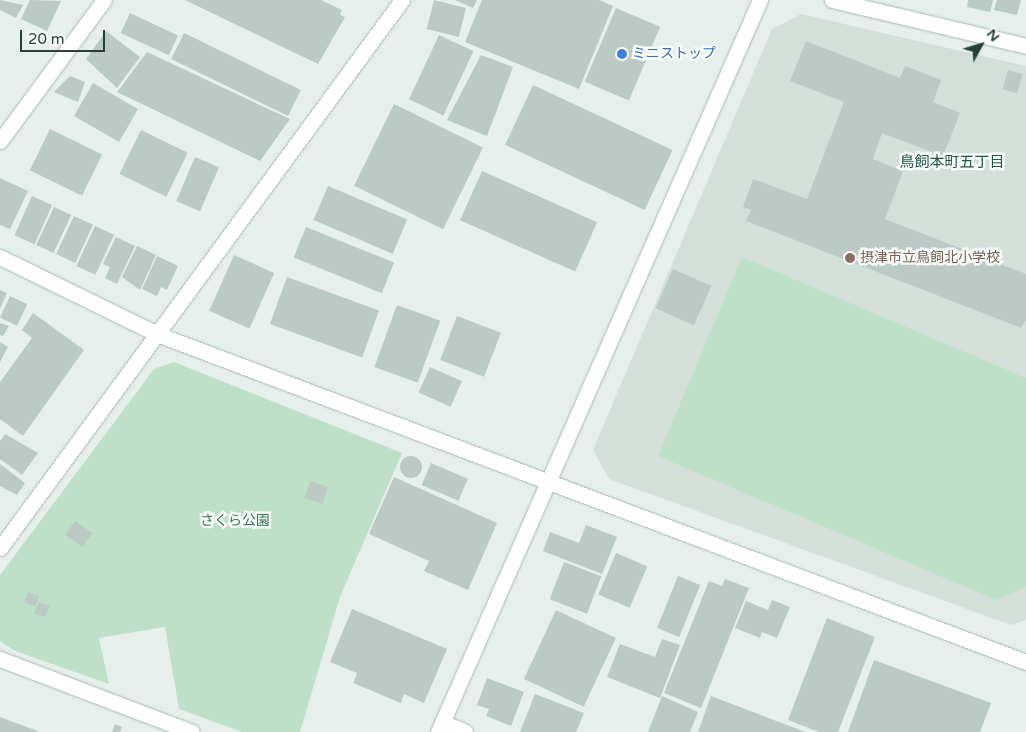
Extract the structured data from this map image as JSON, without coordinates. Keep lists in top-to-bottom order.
{
  "districts": ["鳥飼本町五丁目"],
  "parks": ["さくら公園"],
  "places": ["ミニストップ", "摂津市立鳥飼北小学校"],
  "scale_bar": "20 m",
  "north": "top right"
}
